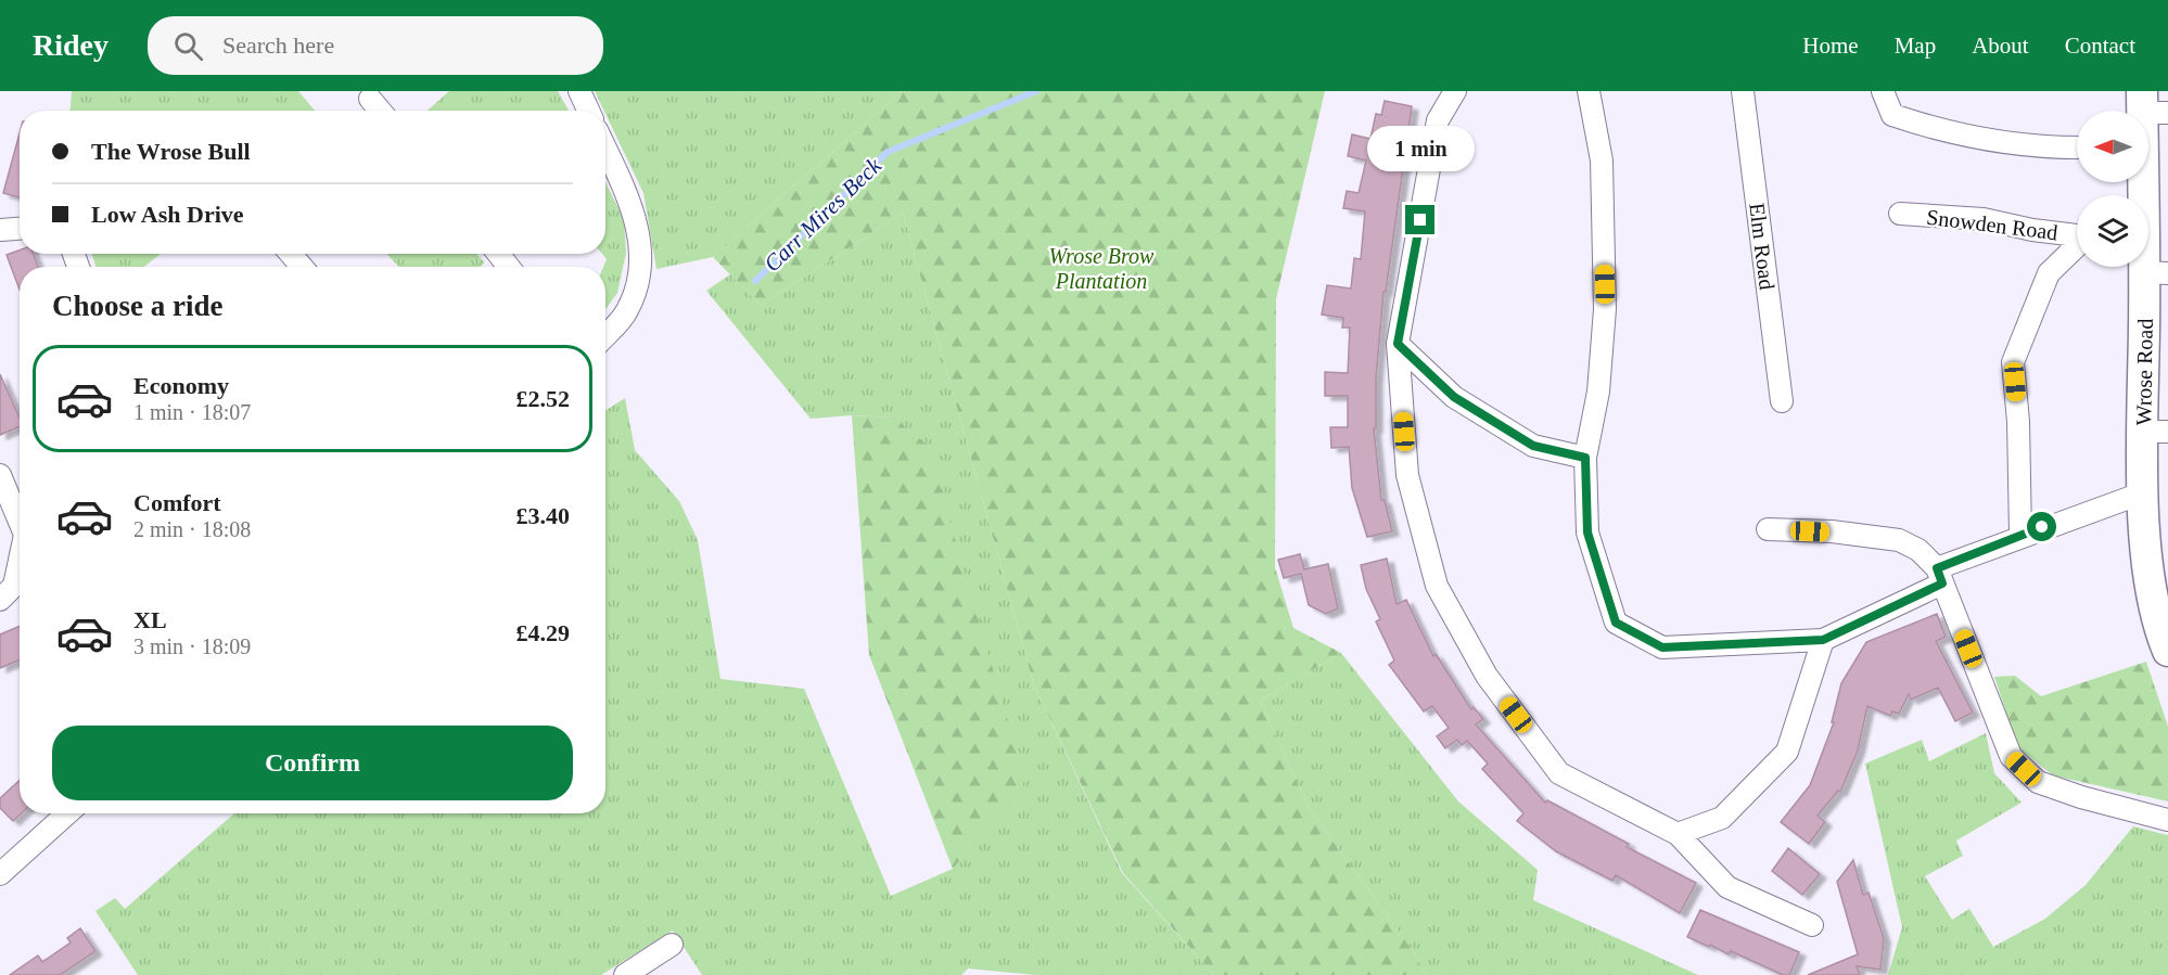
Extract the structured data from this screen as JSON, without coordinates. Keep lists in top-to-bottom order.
{
  "streets": {
    "street": ["Snowden Road", "Elm Road", "Wrose Road"]
  },
  "water": ["Carr Mires Beck"],
  "parks": ["Wrose Brow Plantation"],
  "north": "left",
  "page": {
    "header": "Ridey",
    "search": "Search here",
    "nav": [
      "Home",
      "Map",
      "About",
      "Contact"
    ],
    "banner": ["The Wrose Bull", "Low Ash Drive"],
    "bubble": "1 min",
    "heading": "Choose a ride",
    "list": [
      {
        "name": "Economy",
        "note": "1 min · 18:07",
        "value": "£2.52"
      },
      {
        "name": "Comfort",
        "note": "2 min · 18:08",
        "value": "£3.40"
      },
      {
        "name": "XL",
        "note": "3 min · 18:09",
        "value": "£4.29"
      }
    ],
    "buttons": "Confirm"
  }
}
